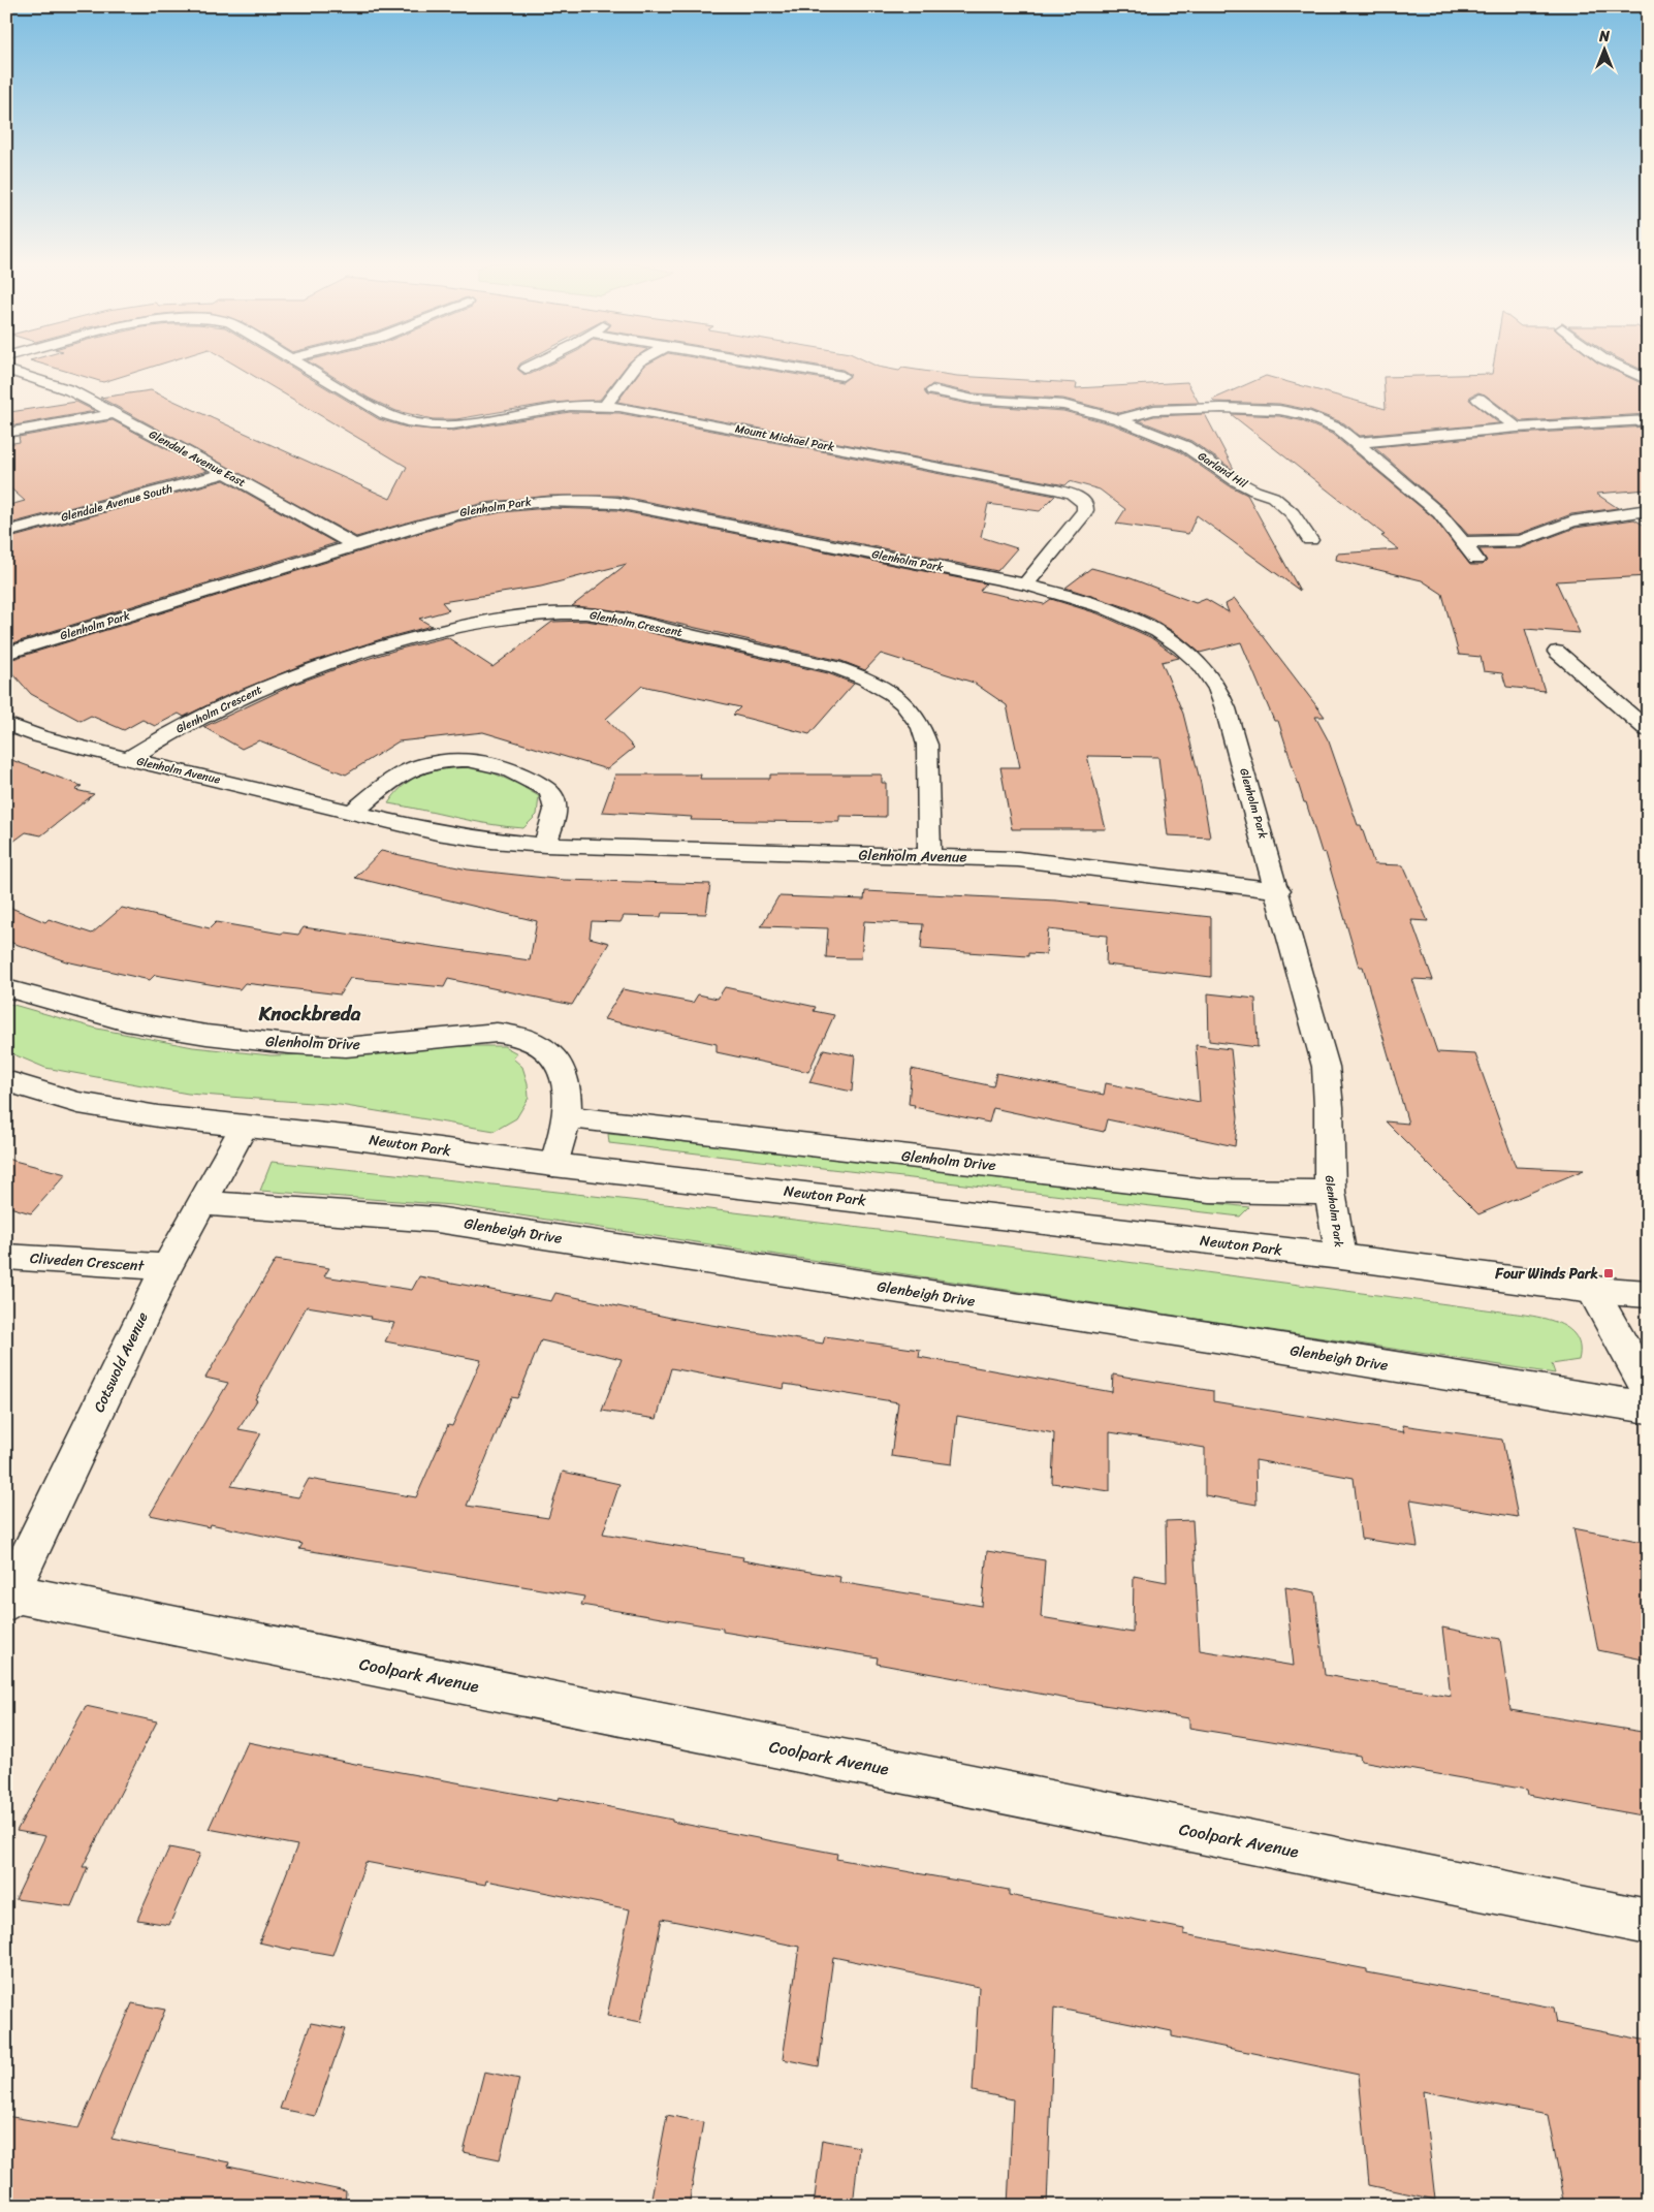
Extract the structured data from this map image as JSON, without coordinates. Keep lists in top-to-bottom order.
{
  "streets": {
    "street": [
      "Mount Michael Park",
      "Glendale Avenue East",
      "Garland Hil",
      "Glendale Avenue South",
      "Glenholm Park",
      "Glenholm Crescent",
      "Glenholm Avenue",
      "Glenholm Drive",
      "Newton Park",
      "Glenbeigh Drive",
      "Cliveden Crescent",
      "Cotswold Avenue",
      "Coolpark Avenue"
    ]
  },
  "crossings": [
    ["Mount Michael Park", "Glenholm Park"],
    ["Glendale Avenue East", "Glendale Avenue South"],
    ["Glendale Avenue East", "Glenholm Park"],
    ["Glenholm Park", "Glenholm Avenue"],
    ["Glenholm Park", "Glenholm Drive"],
    ["Glenholm Park", "Newton Park"],
    ["Glenholm Crescent", "Glenholm Avenue"],
    ["Glenholm Drive", "Newton Park"],
    ["Newton Park", "Cotswold Avenue"],
    ["Glenbeigh Drive", "Cotswold Avenue"],
    ["Cliveden Crescent", "Cotswold Avenue"],
    ["Cotswold Avenue", "Coolpark Avenue"]
  ],
  "districts": ["Knockbreda"],
  "places": {
    "transit": ["Four Winds Park"]
  },
  "north": "top"
}
